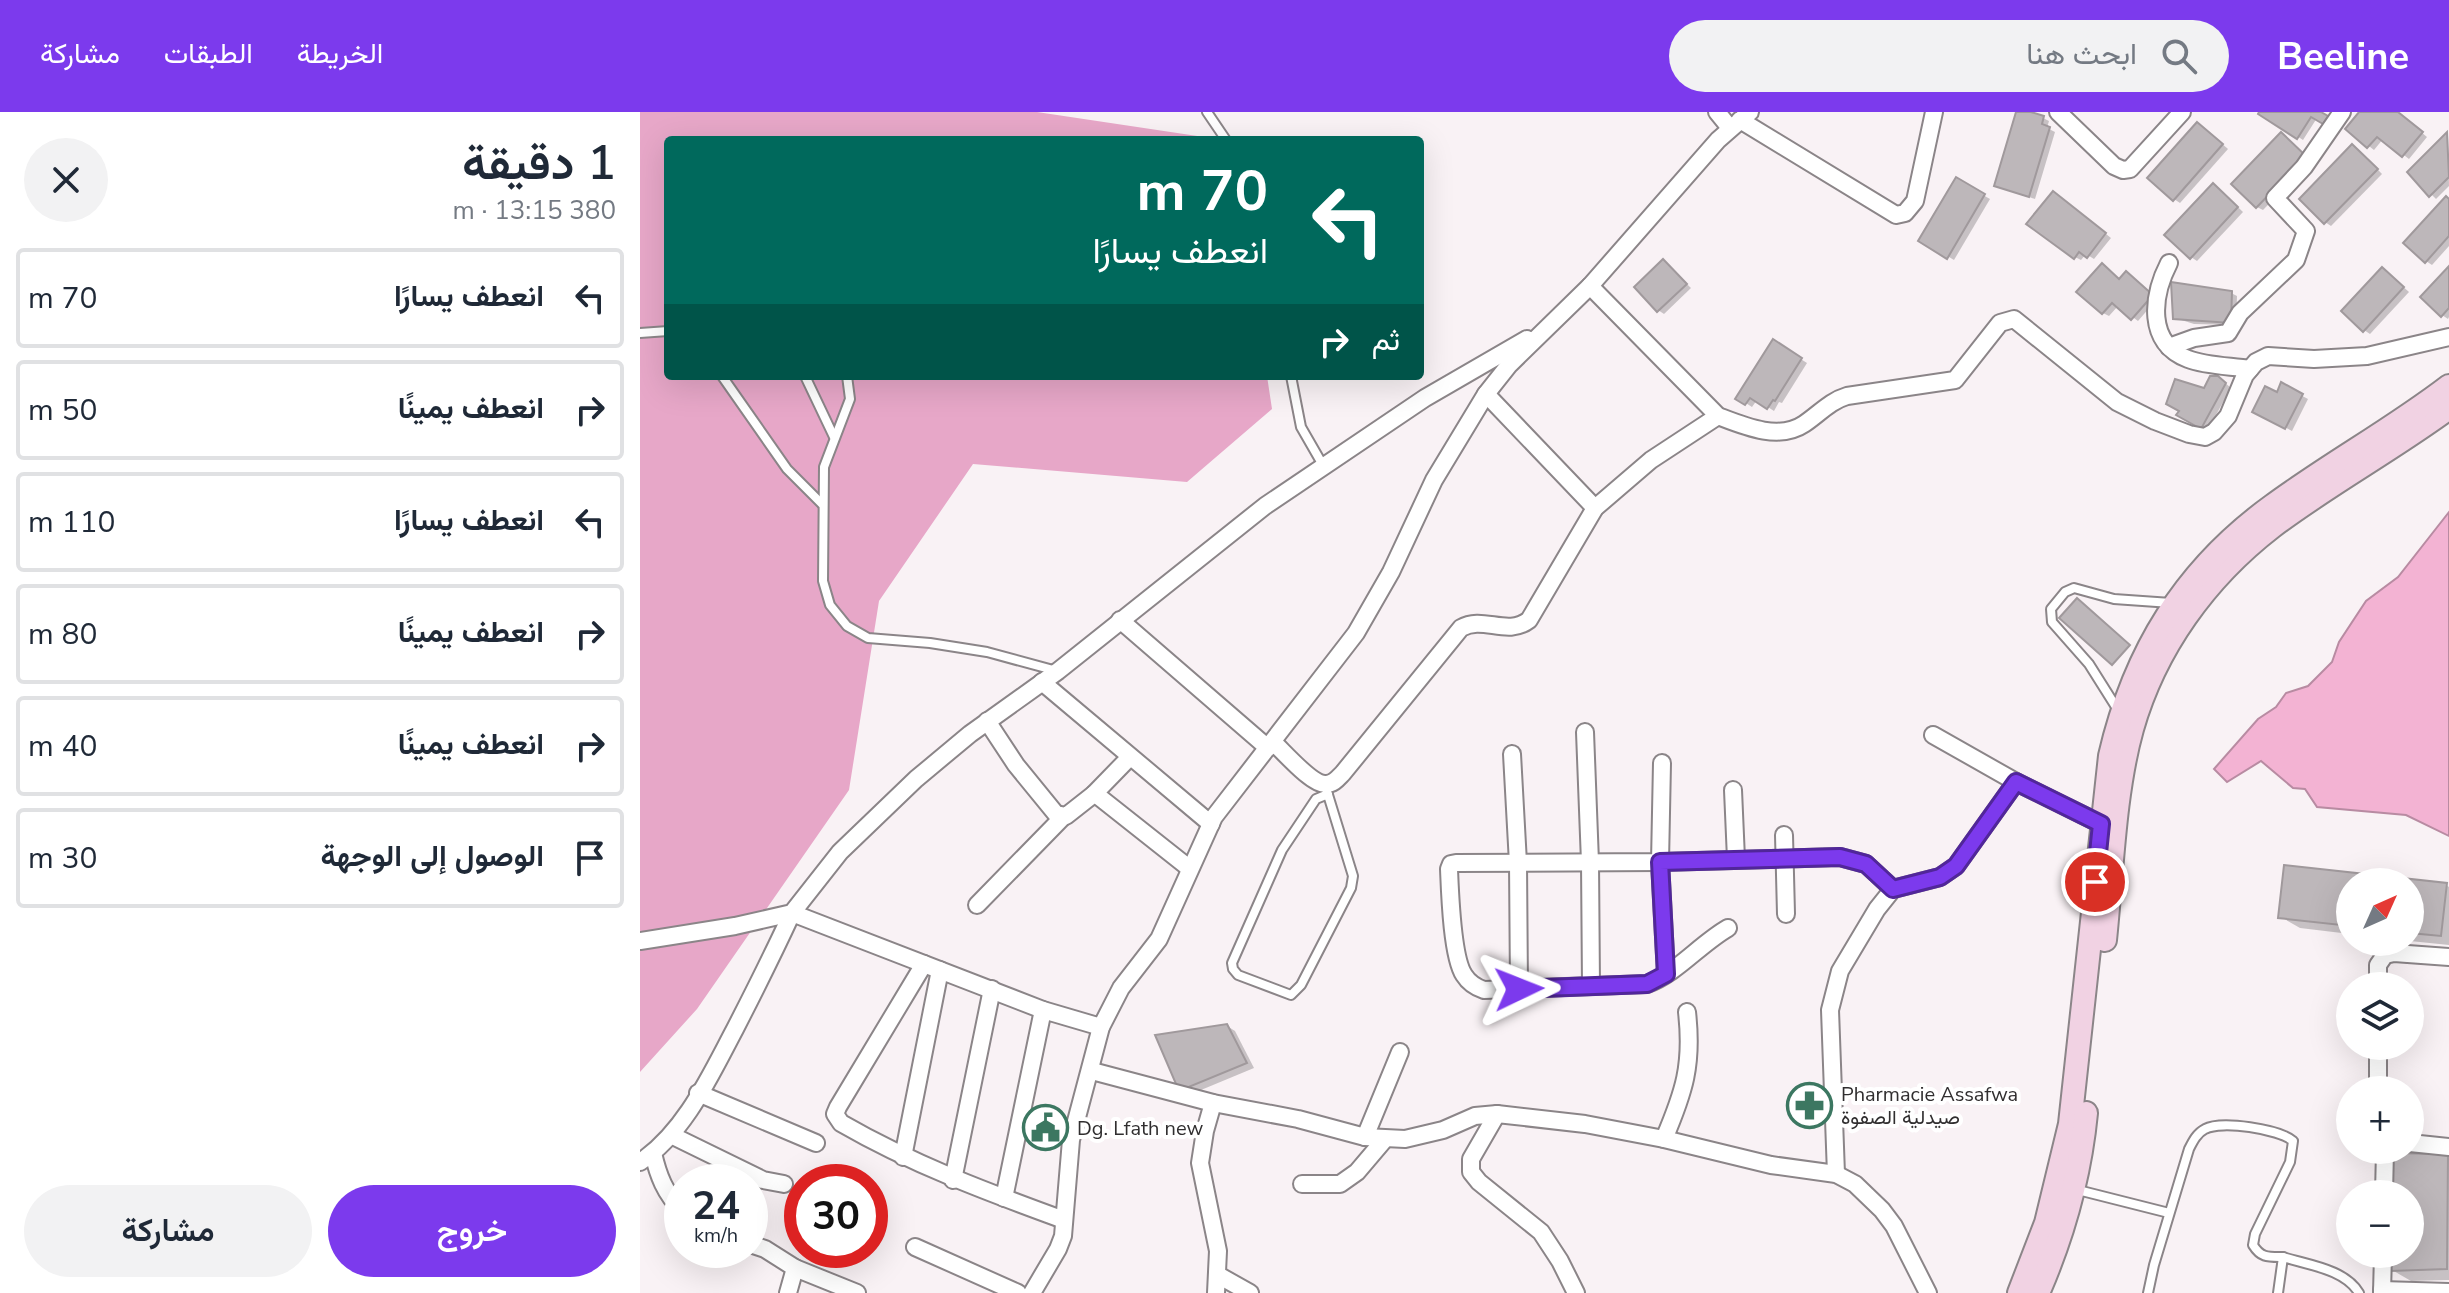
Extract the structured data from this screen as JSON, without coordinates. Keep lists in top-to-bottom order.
{
  "places": {
    "pharmacy": ["Pharmacie Assafwa صيدلية الصفوة"],
    "public building": ["Dg. Lfath new"]
  },
  "north": "top right",
  "page": {
    "header": "Beeline",
    "search": "ابحث هنا",
    "nav": ["الخريطة", "الطبقات", "مشاركة"],
    "heading": ["1 دقيقة", "380 m · 13:15"],
    "turn": ["70 m", "انعطف يسارًا"],
    "list": [
      {
        "name": "انعطف يسارًا",
        "value": "70 m"
      },
      {
        "name": "انعطف يمينًا",
        "value": "50 m"
      },
      {
        "name": "انعطف يسارًا",
        "value": "110 m"
      },
      {
        "name": "انعطف يمينًا",
        "value": "80 m"
      },
      {
        "name": "انعطف يمينًا",
        "value": "40 m"
      },
      {
        "name": "الوصول إلى الوجهة",
        "value": "30 m"
      }
    ],
    "then": "ثم",
    "map_buttons": ["+", "−"],
    "speed": "24 km/h",
    "limit": "30",
    "buttons": ["خروج", "مشاركة"]
  }
}
